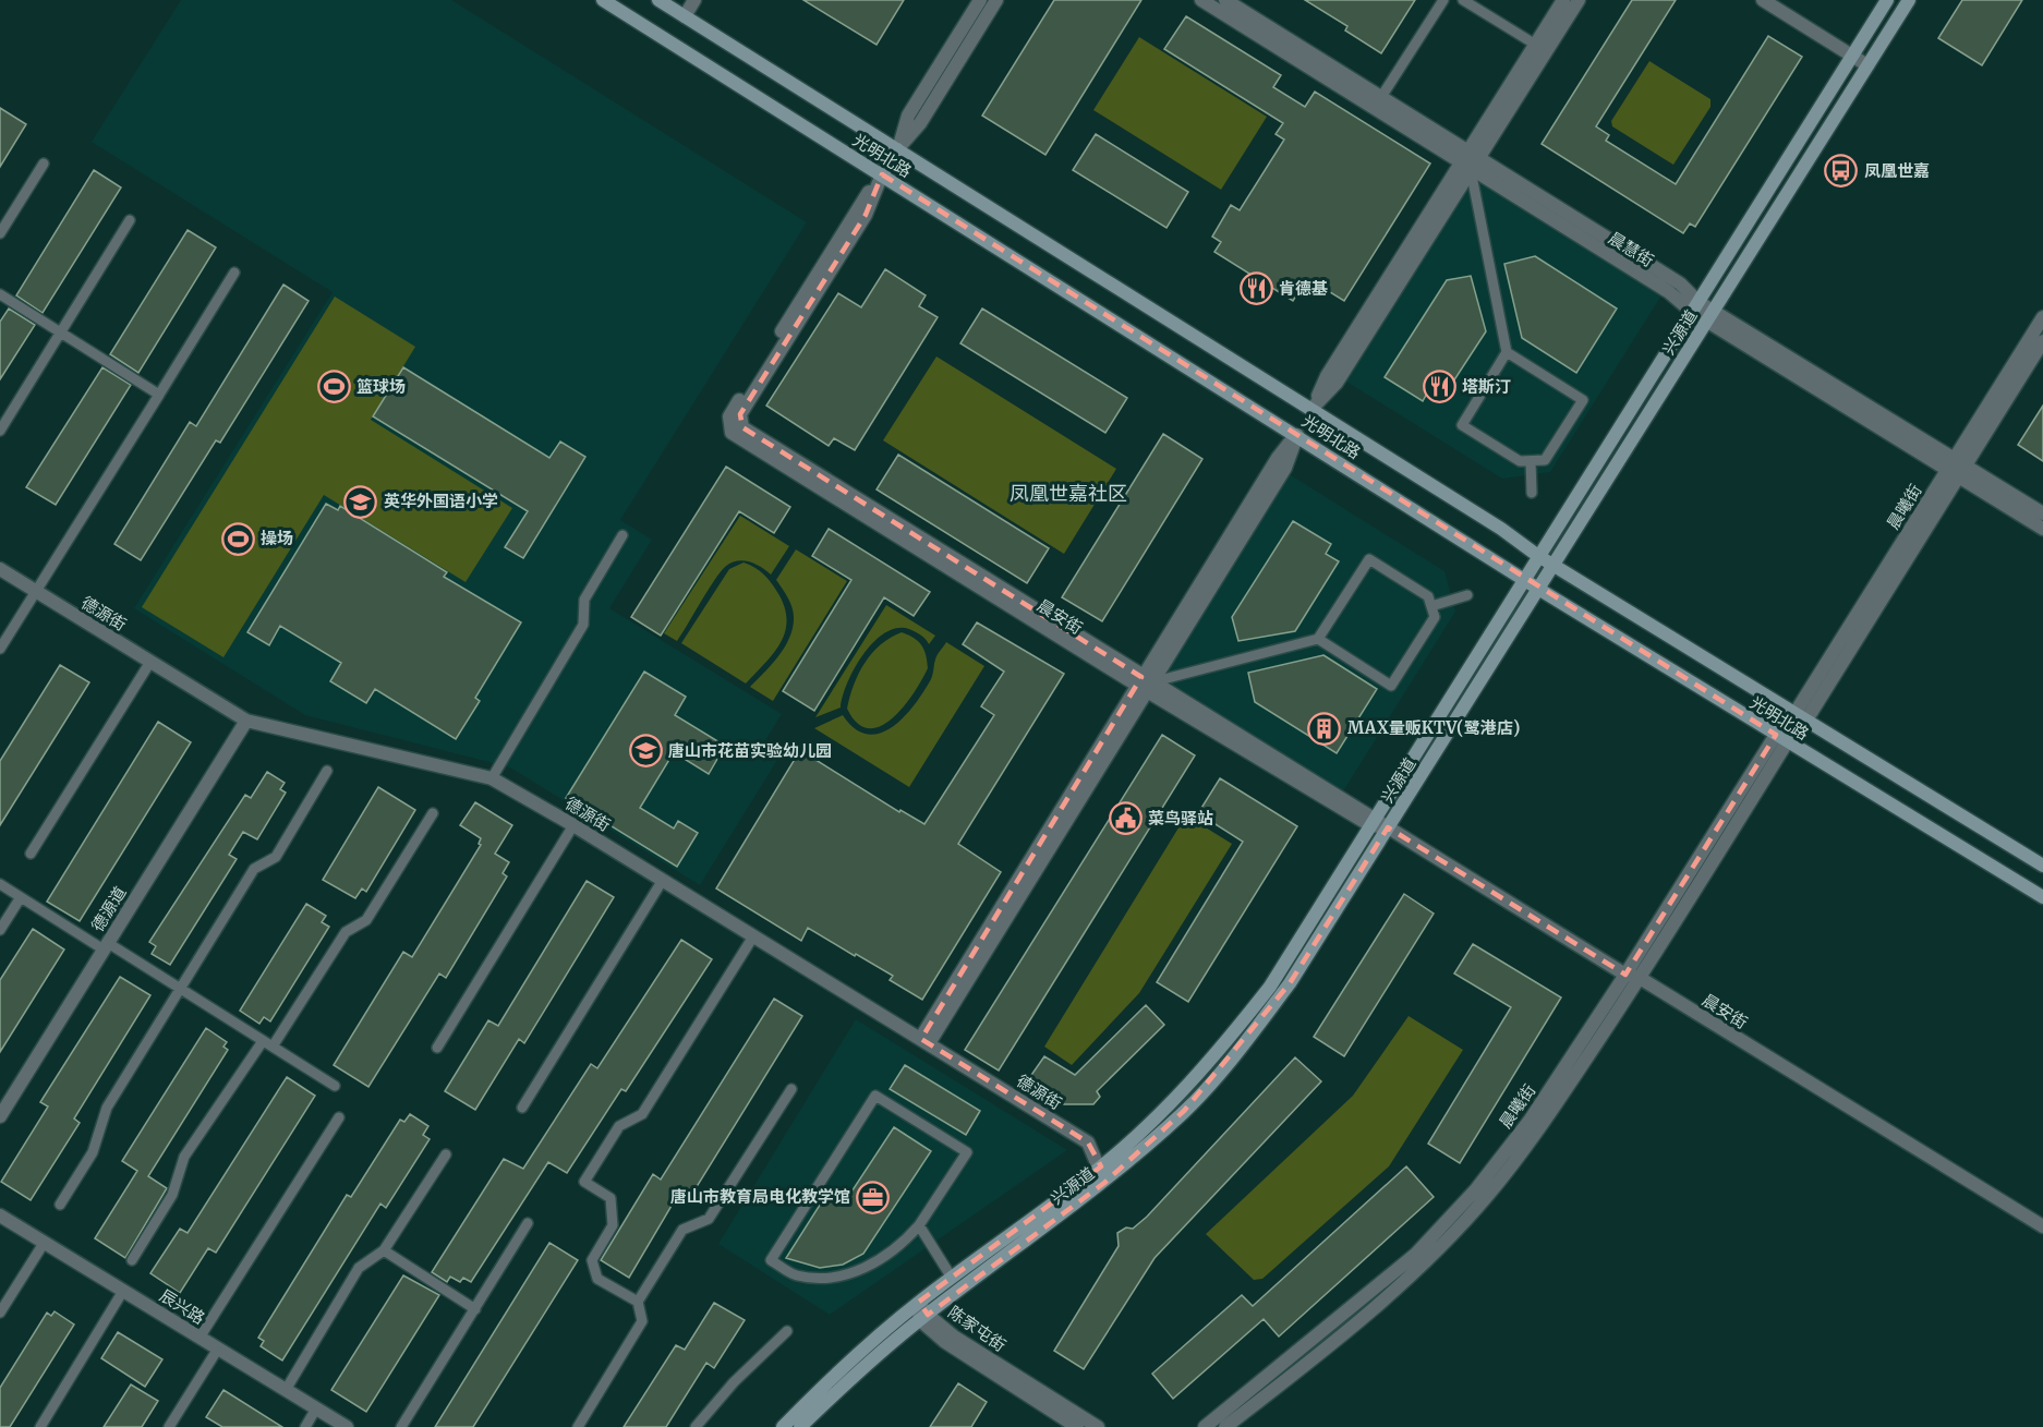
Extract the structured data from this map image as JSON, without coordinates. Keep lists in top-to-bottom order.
{
  "streets": {
    "main road": ["光明北路", "兴源道"],
    "street": [
      "晨慧街",
      "晨曦街",
      "德源街",
      "晨安街",
      "德源道",
      "辰兴路",
      "陈家屯街"
    ]
  },
  "crossings": [
    ["光明北路", "兴源道"],
    ["光明北路", "晨曦街"],
    ["光明北路", "晨安街"],
    ["晨慧街", "兴源道"],
    ["晨慧街", "晨曦街"],
    ["兴源道", "德源街"],
    ["兴源道", "晨安街"],
    ["兴源道", "陈家屯街"],
    ["晨曦街", "晨安街"],
    ["德源街", "德源道"]
  ],
  "districts": ["凤凰世嘉社区"],
  "places": {
    "bus stop": ["凤凰世嘉"],
    "restaurant": ["肯德基", "塔斯汀"],
    "sports": ["篮球场", "操场"],
    "school or university": ["英华外国语小学", "唐山市花苗实验幼儿园"],
    "building": ["MAX量贩KTV(鹭港店)"],
    "public building": ["菜鸟驿站"],
    "office": ["唐山市教育局电化教学馆"]
  }
}
